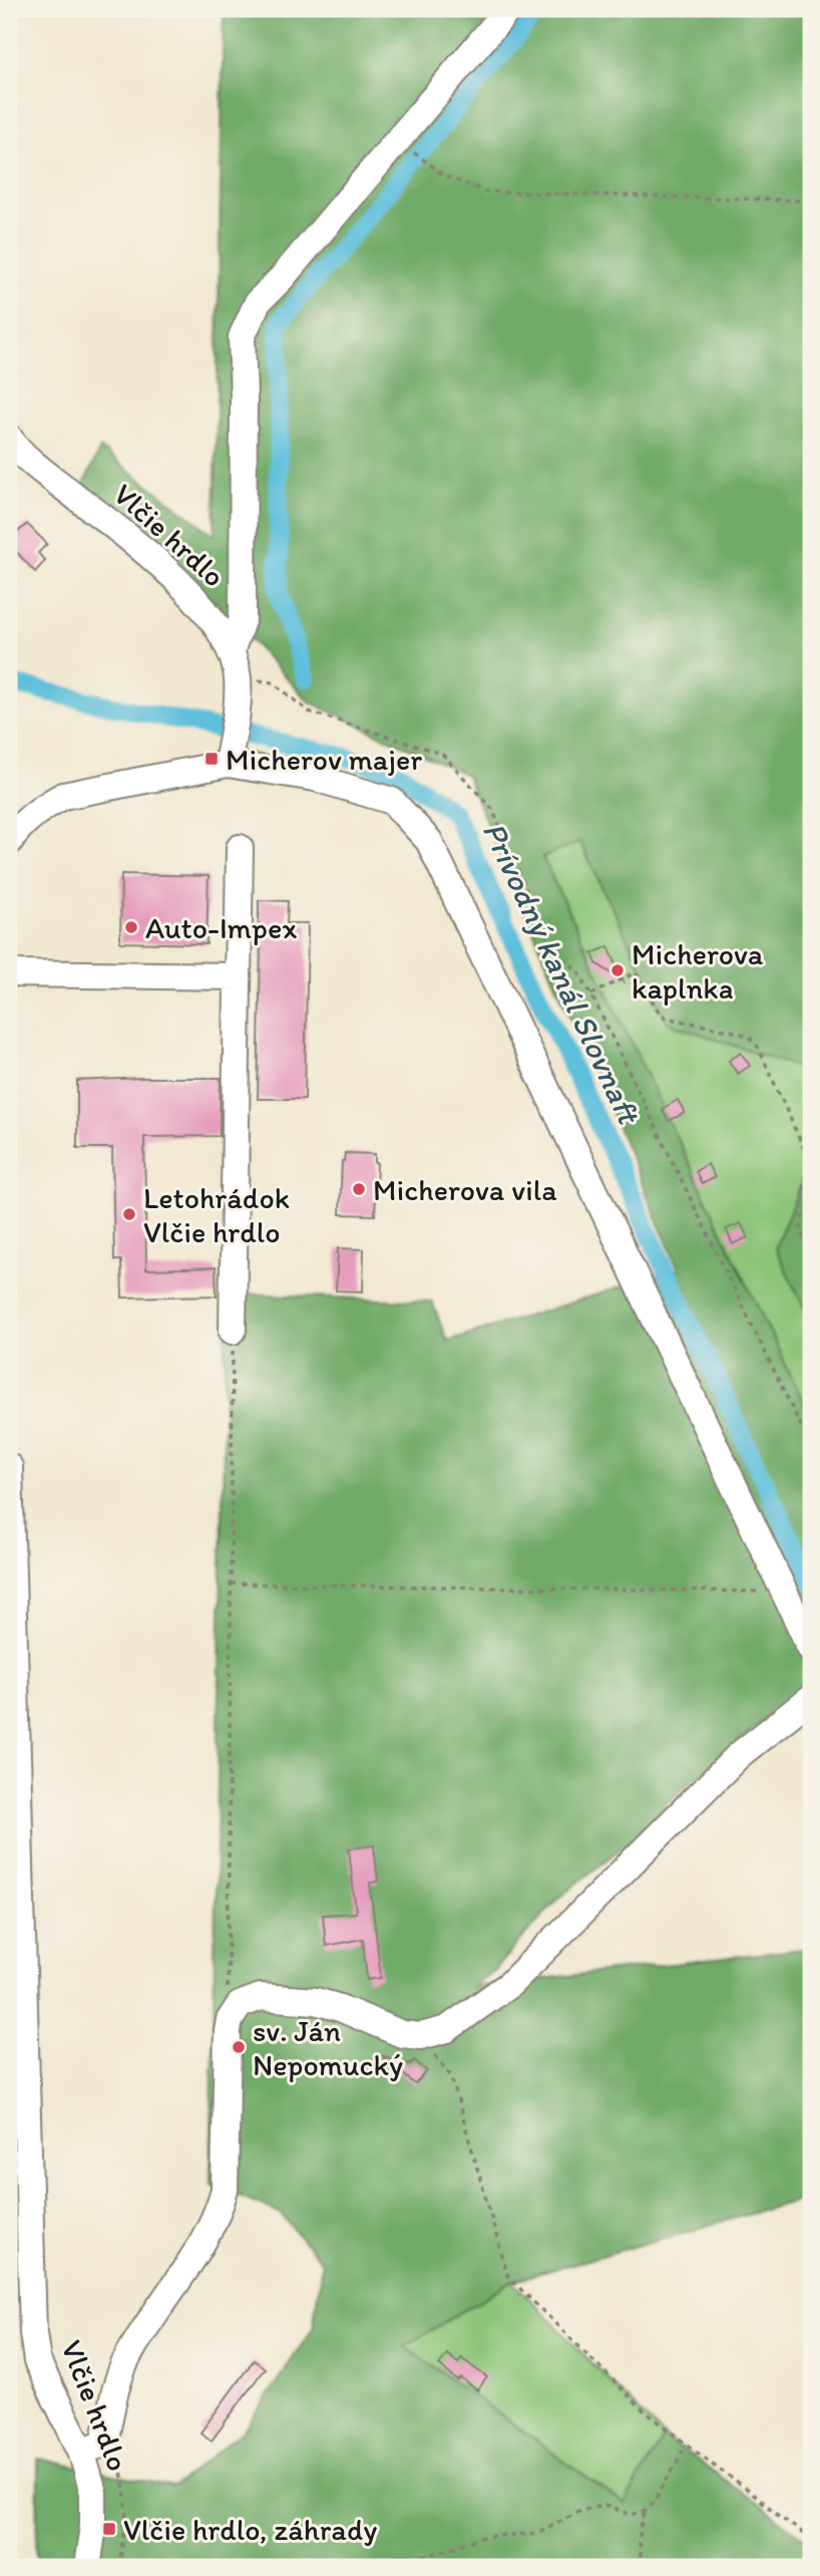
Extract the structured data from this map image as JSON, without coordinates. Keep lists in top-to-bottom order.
{
  "streets": {
    "street": ["Vlčie hrdlo"]
  },
  "water": ["Prívodný kanál Slovnaft"],
  "places": {
    "transit": ["Micherov majer", "Vlčie hrdlo, záhrady"],
    "other": [
      "Auto-Impex",
      "Micherova kaplnka",
      "Micherova vila",
      "Letohrádok Vlčie hrdlo",
      "sv. Ján Nepomucký"
    ]
  }
}
